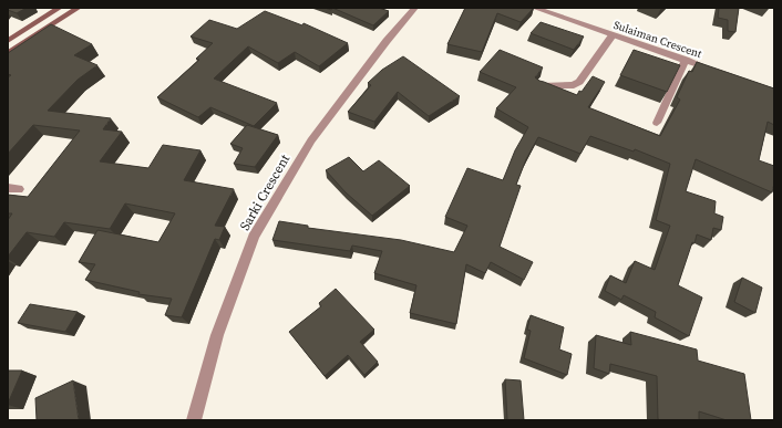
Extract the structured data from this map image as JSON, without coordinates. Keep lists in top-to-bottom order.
{
  "streets": {
    "street": ["Sulaiman Crescent", "Sarki Crescent"]
  }
}
